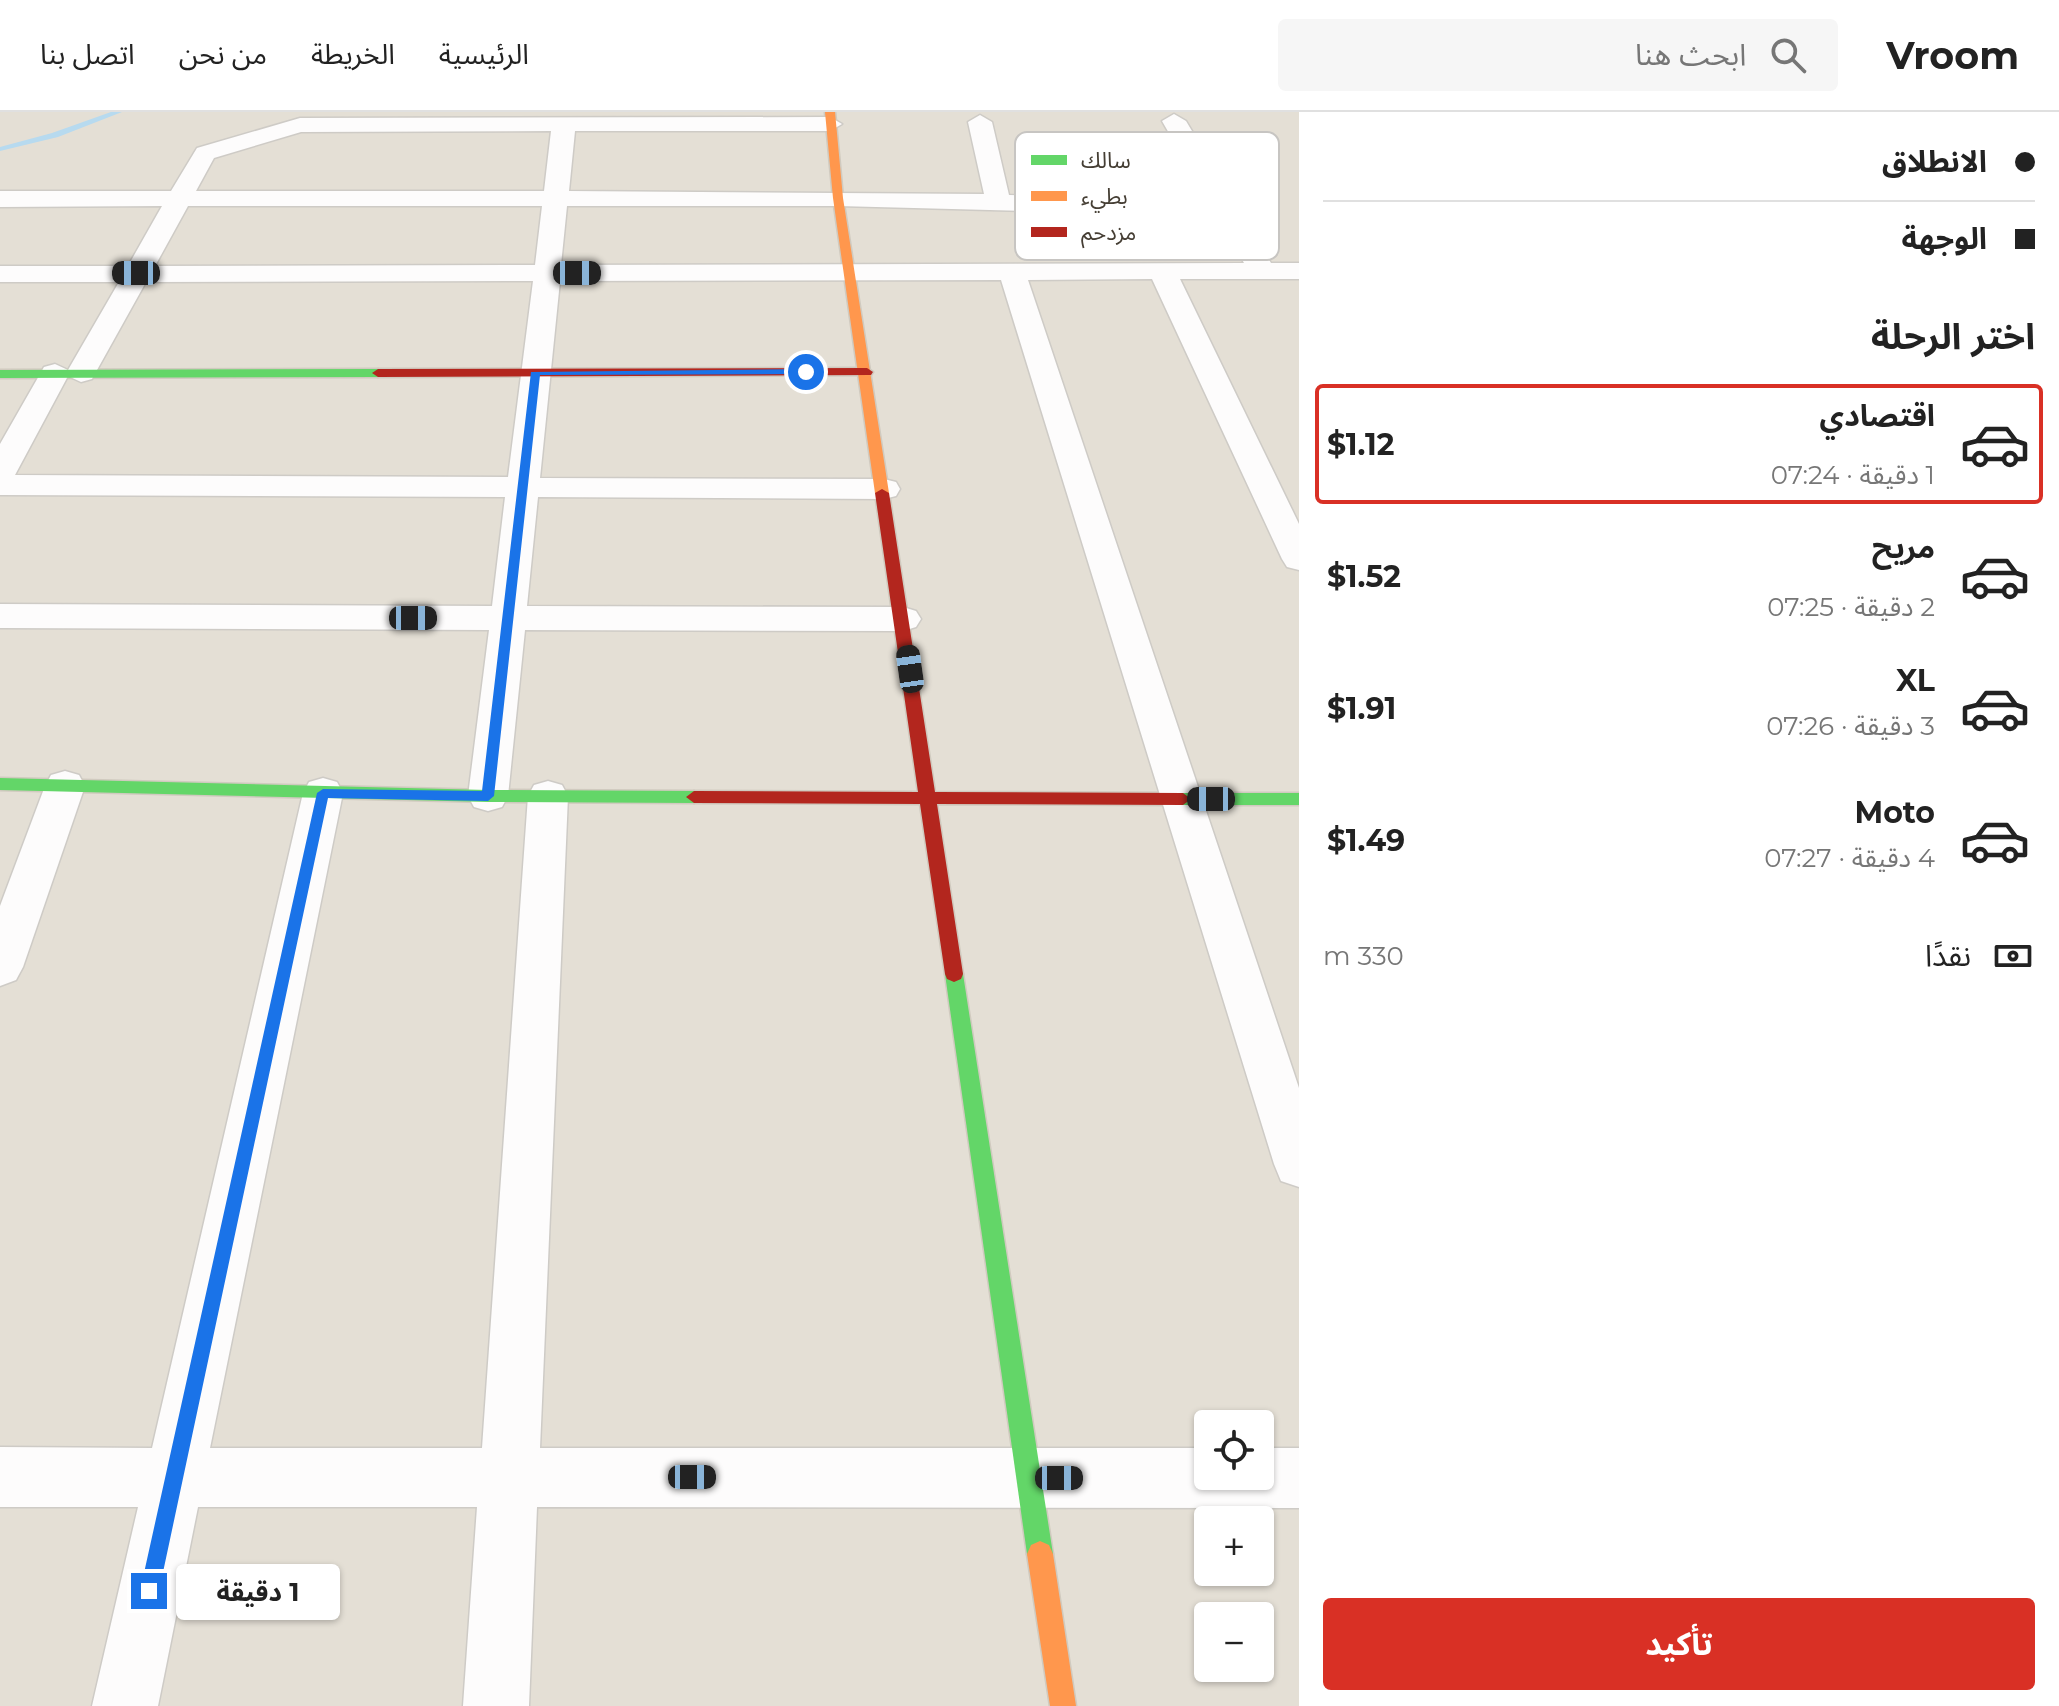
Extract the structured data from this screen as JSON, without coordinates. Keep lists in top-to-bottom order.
{
  "legend": ["سالك", "بطيء", "مزدحم"],
  "page": {
    "header": "Vroom",
    "search": "ابحث هنا",
    "nav": [
      "الرئيسية",
      "الخريطة",
      "من نحن",
      "اتصل بنا"
    ],
    "banner": ["الانطلاق", "الوجهة"],
    "heading": "اختر الرحلة",
    "list": [
      {
        "name": "اقتصادي",
        "note": "1 دقيقة · 07:24",
        "value": "$1.12"
      },
      {
        "name": "مريح",
        "note": "2 دقيقة · 07:25",
        "value": "$1.52"
      },
      {
        "name": "XL",
        "note": "3 دقيقة · 07:26",
        "value": "$1.91"
      },
      {
        "name": "Moto",
        "note": "4 دقيقة · 07:27",
        "value": "$1.49"
      }
    ],
    "pay": ["نقدًا", "330 m"],
    "map_buttons": ["+", "−"],
    "bubble": "1 دقيقة",
    "buttons": "تأكيد"
  }
}
